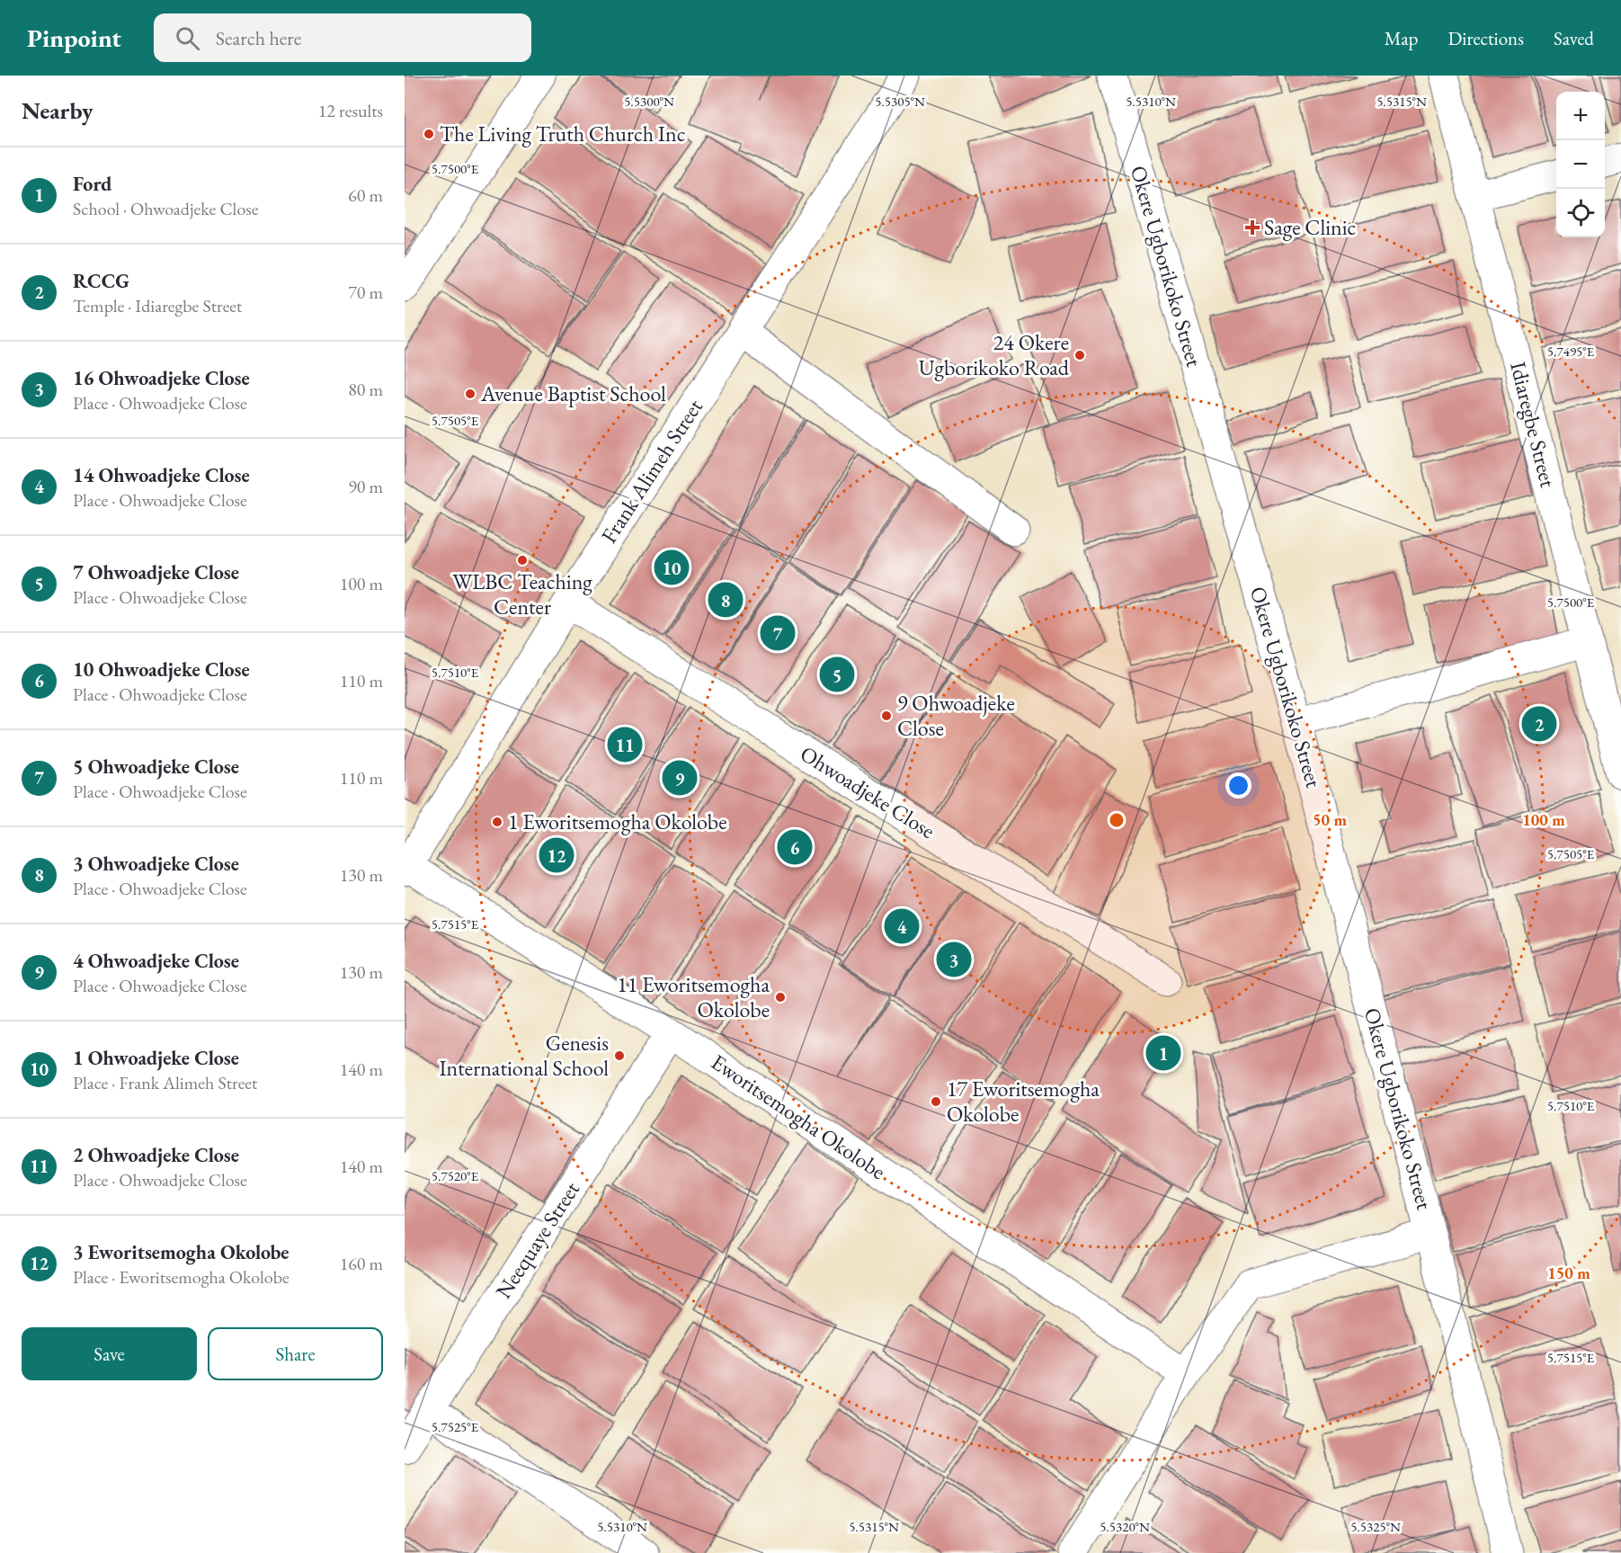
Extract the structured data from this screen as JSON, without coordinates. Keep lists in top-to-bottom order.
{
  "streets": {
    "street": [
      "Okere Ugborikoko Street",
      "Idiaregbe Street",
      "Frank Alimeh Street",
      "Ohwoadjeke Close",
      "Eworitsemogha Okolobe",
      "Neequaye Street"
    ]
  },
  "crossings": [
    ["Frank Alimeh Street", "Ohwoadjeke Close"],
    ["Frank Alimeh Street", "Eworitsemogha Okolobe"],
    ["Eworitsemogha Okolobe", "Neequaye Street"]
  ],
  "places": {
    "other": [
      "The Living Truth Church Inc",
      "24 Okere Ugborikoko Road",
      "Avenue Baptist School",
      "WLBC Teaching Center",
      "9 Ohwoadjeke Close",
      "1 Eworitsemogha Okolobe",
      "11 Eworitsemogha Okolobe",
      "Genesis International School",
      "17 Eworitsemogha Okolobe"
    ],
    "health": ["Sage Clinic"]
  },
  "page": {
    "header": "Pinpoint",
    "search": "Search here",
    "nav": ["Map", "Directions", "Saved"],
    "heading": ["Nearby", "12 results"],
    "map_buttons": ["+", "−"],
    "list": [
      {
        "mark": "1",
        "name": "Ford",
        "note": "School · Ohwoadjeke Close",
        "value": "60 m"
      },
      {
        "mark": "2",
        "name": "RCCG",
        "note": "Temple · Idiaregbe Street",
        "value": "70 m"
      },
      {
        "mark": "3",
        "name": "16 Ohwoadjeke Close",
        "note": "Place · Ohwoadjeke Close",
        "value": "80 m"
      },
      {
        "mark": "4",
        "name": "14 Ohwoadjeke Close",
        "note": "Place · Ohwoadjeke Close",
        "value": "90 m"
      },
      {
        "mark": "5",
        "name": "7 Ohwoadjeke Close",
        "note": "Place · Ohwoadjeke Close",
        "value": "100 m"
      },
      {
        "mark": "6",
        "name": "10 Ohwoadjeke Close",
        "note": "Place · Ohwoadjeke Close",
        "value": "110 m"
      },
      {
        "mark": "7",
        "name": "5 Ohwoadjeke Close",
        "note": "Place · Ohwoadjeke Close",
        "value": "110 m"
      },
      {
        "mark": "8",
        "name": "3 Ohwoadjeke Close",
        "note": "Place · Ohwoadjeke Close",
        "value": "130 m"
      },
      {
        "mark": "9",
        "name": "4 Ohwoadjeke Close",
        "note": "Place · Ohwoadjeke Close",
        "value": "130 m"
      },
      {
        "mark": "10",
        "name": "1 Ohwoadjeke Close",
        "note": "Place · Frank Alimeh Street",
        "value": "140 m"
      },
      {
        "mark": "11",
        "name": "2 Ohwoadjeke Close",
        "note": "Place · Ohwoadjeke Close",
        "value": "140 m"
      },
      {
        "mark": "12",
        "name": "3 Eworitsemogha Okolobe",
        "note": "Place · Eworitsemogha Okolobe",
        "value": "160 m"
      }
    ],
    "pins": [
      "10",
      "8",
      "7",
      "5",
      "2",
      "11",
      "9",
      "6",
      "12",
      "4",
      "3",
      "1"
    ],
    "buttons": ["Save", "Share"]
  },
  "coordinates": [
    "5.5300°N",
    "5.5305°N",
    "5.5310°N",
    "5.5315°N",
    "5.7500°E",
    "5.7495°E",
    "5.7505°E",
    "5.7510°E",
    "5.7515°E",
    "5.7520°E",
    "5.7525°E",
    "5.5320°N",
    "5.5325°N"
  ],
  "rings": ["50 m", "100 m", "150 m"]
}
